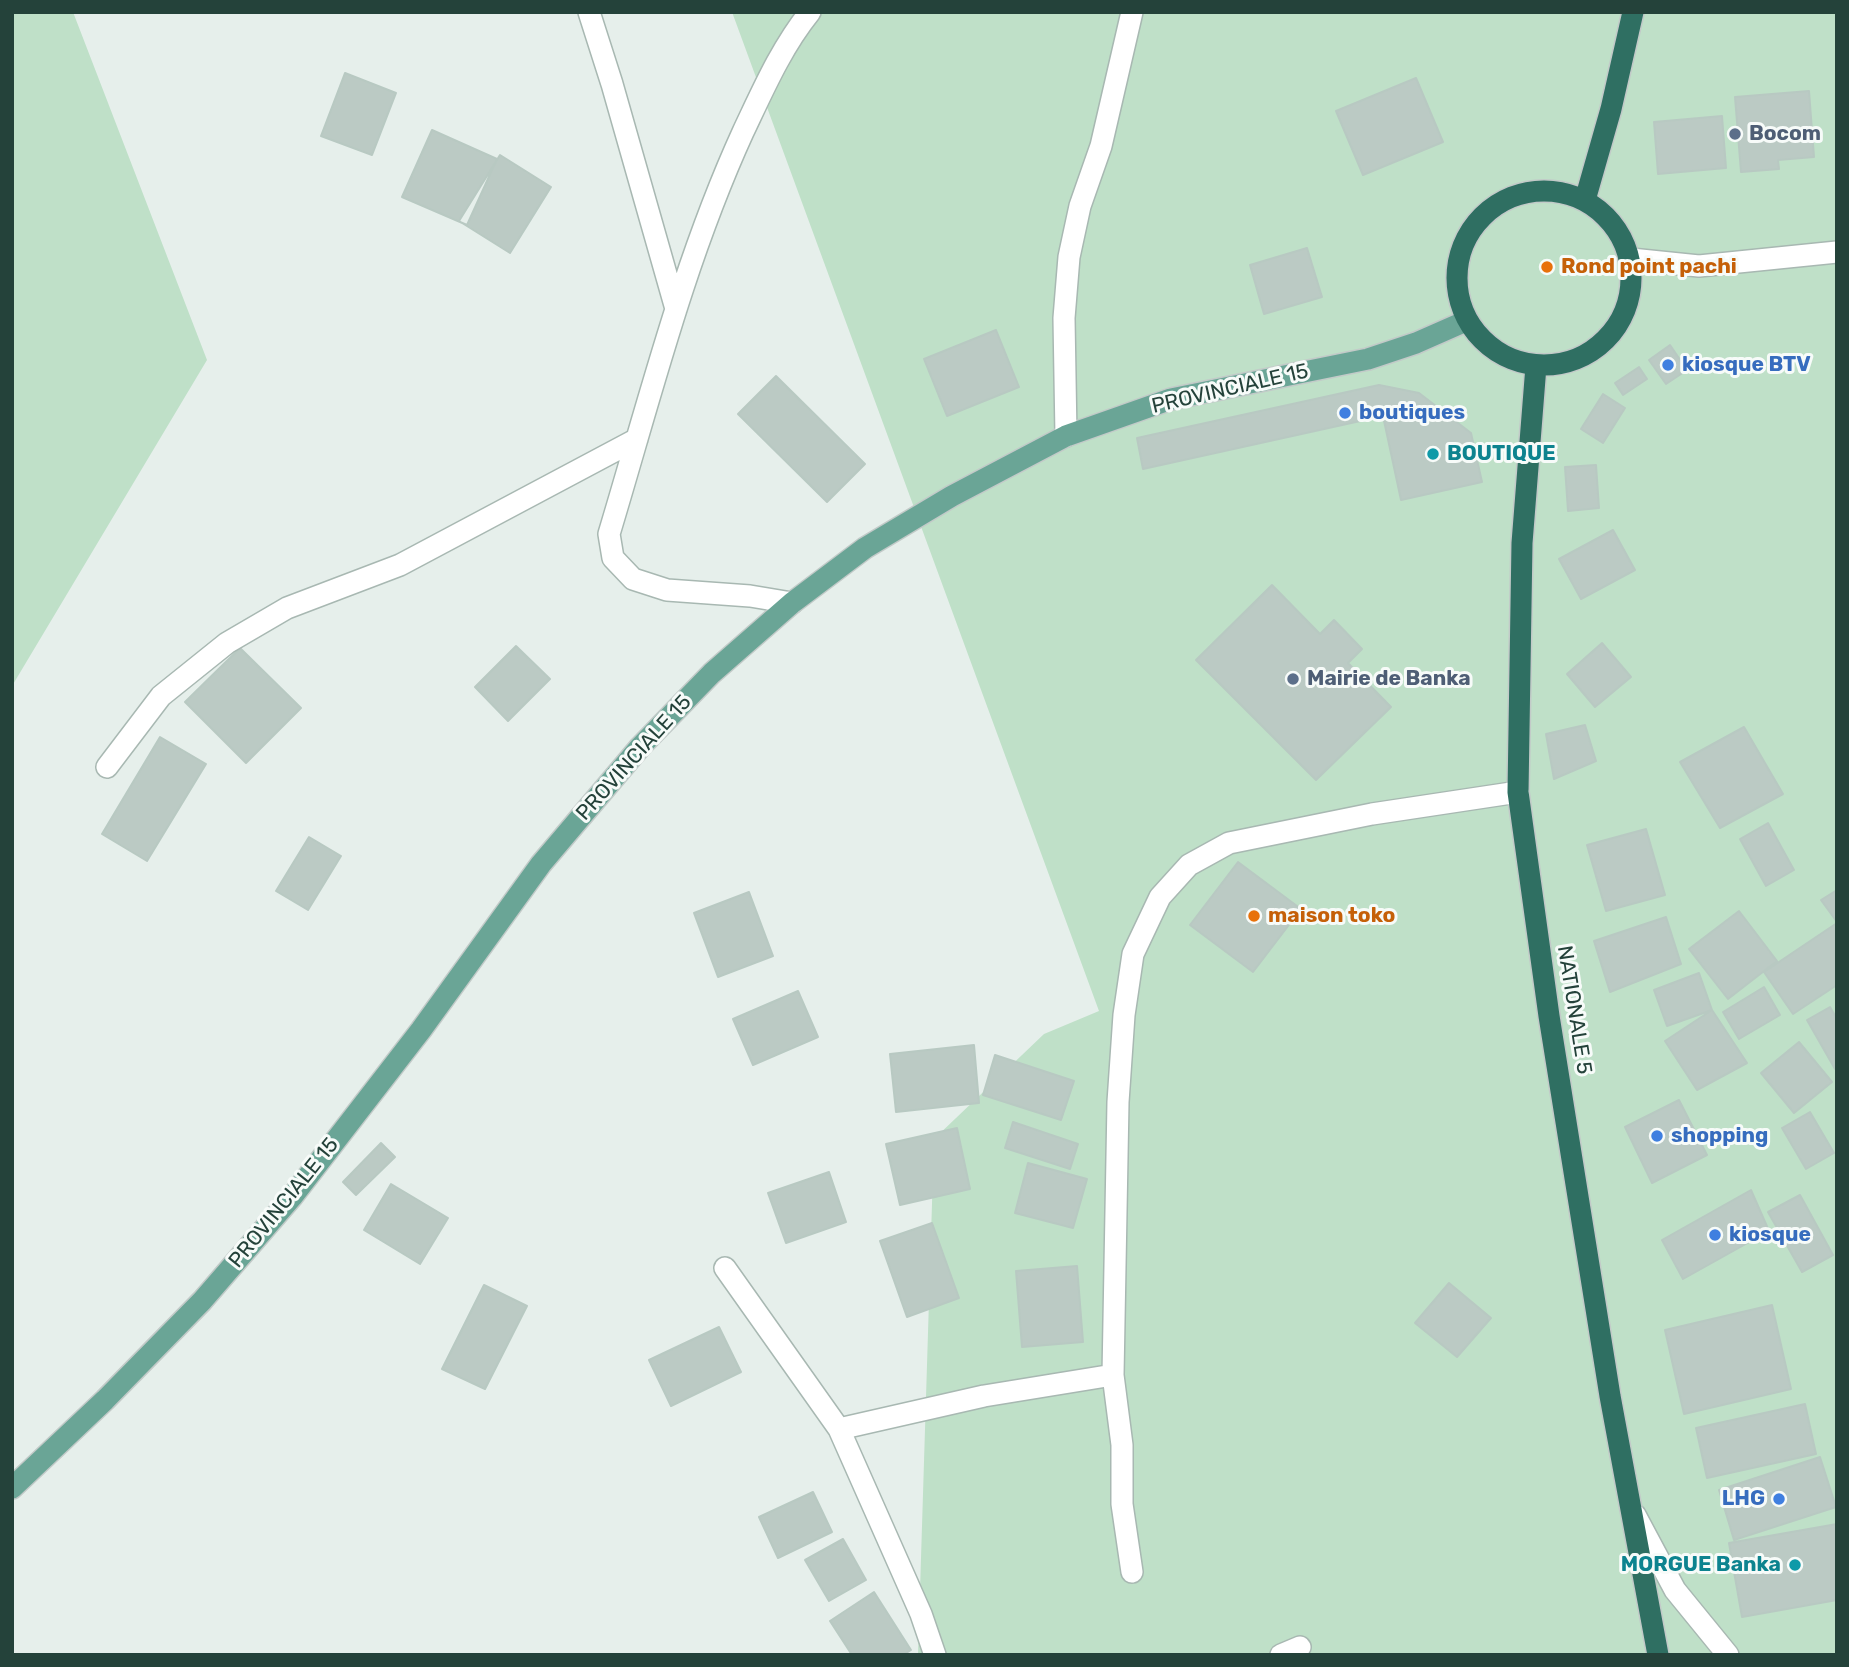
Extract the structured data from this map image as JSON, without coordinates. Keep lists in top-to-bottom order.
{
  "streets": {
    "highway": ["NATIONALE 5"],
    "main road": ["PROVINCIALE 15"]
  },
  "crossings": [
    ["PROVINCIALE 15", "NATIONALE 5"]
  ],
  "places": [
    "Bocom",
    "Rond point pachi",
    "kiosque BTV",
    "boutiques",
    "BOUTIQUE",
    "Mairie de Banka",
    "maison toko",
    "shopping",
    "kiosque",
    "LHG",
    "MORGUE Banka"
  ]
}
